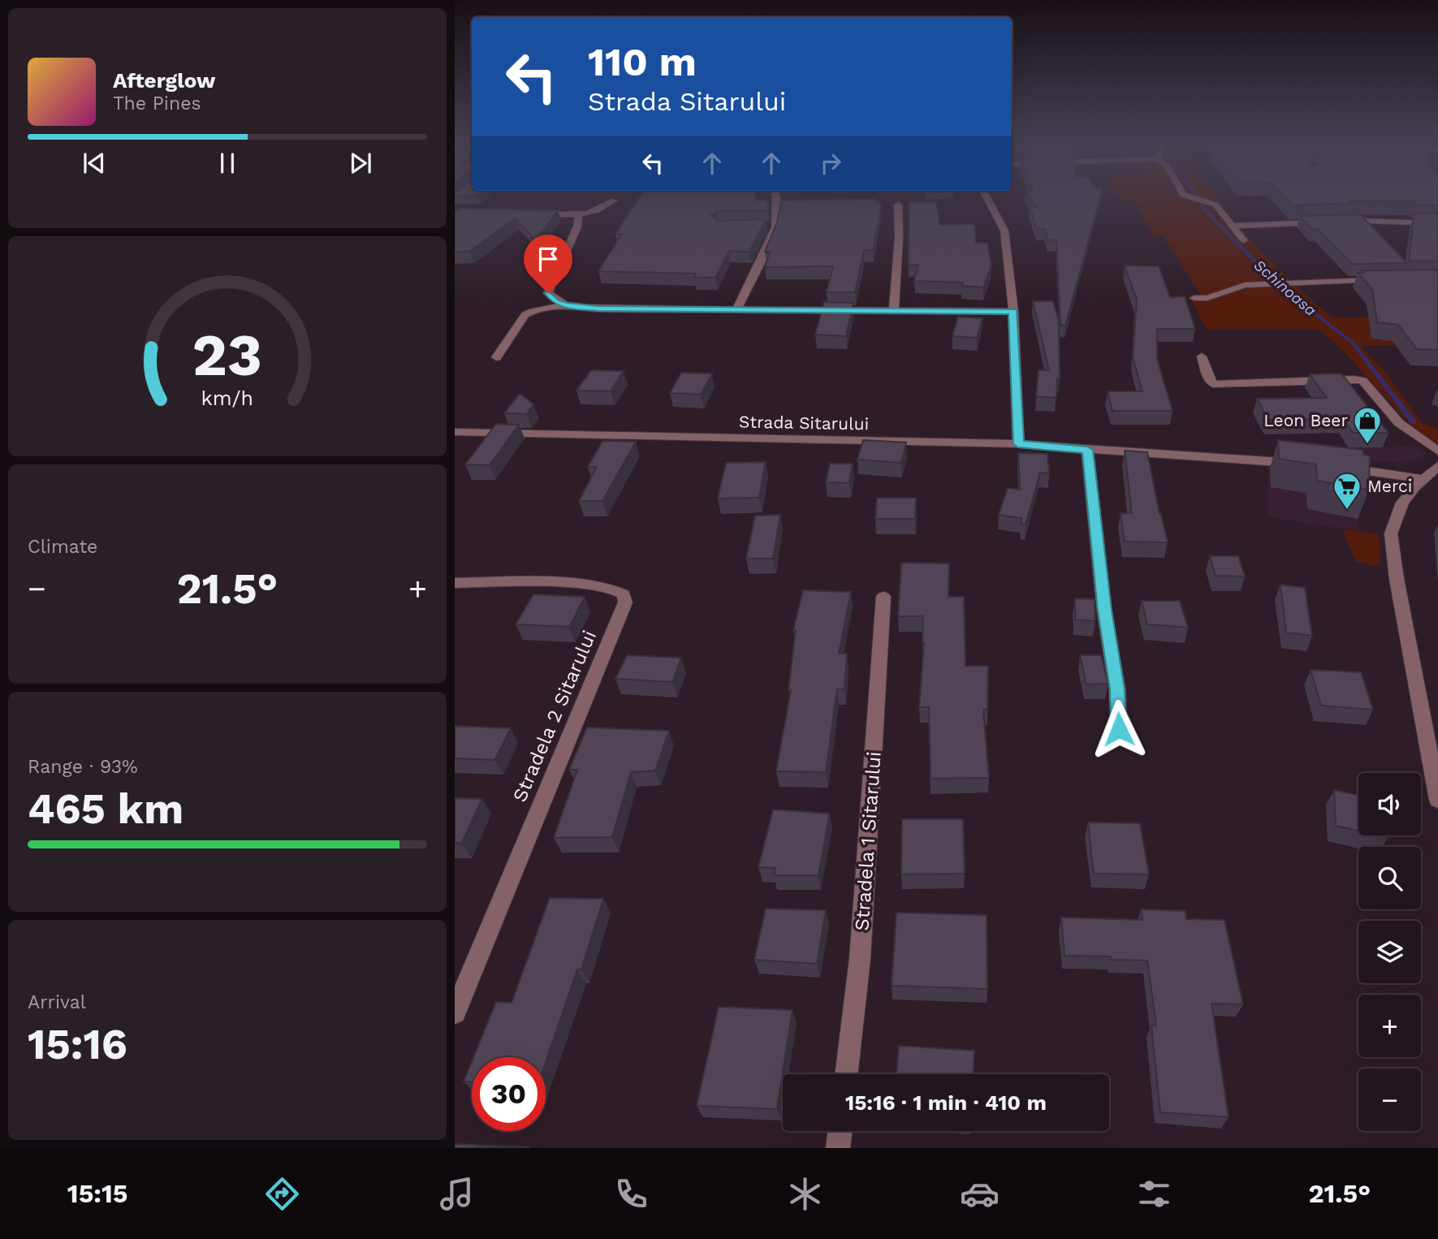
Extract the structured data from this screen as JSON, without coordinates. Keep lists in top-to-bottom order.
{
  "streets": {
    "street": ["Strada Sitarului", "Stradela 2 Sitarului", "Stradela 1 Sitarului"]
  },
  "water": ["Schinoasa"],
  "places": {
    "shop": ["Leon Beer"],
    "supermarket": ["Merci"]
  },
  "page": {
    "turn": ["110 m", "Strada Sitarului"],
    "song": ["Afterglow", "The Pines"],
    "tile": [
      "Climate",
      ["Range · 93%", "465 km"],
      ["Arrival", "15:16"]
    ],
    "heat": ["−", "21.5°", "+"],
    "map_buttons": ["+", "−"],
    "limit": "30",
    "trip": "15:16 · 1 min · 410 m",
    "tabs": ["15:15", "21.5°"],
    "gauge": ["23", "km/h"]
  }
}
